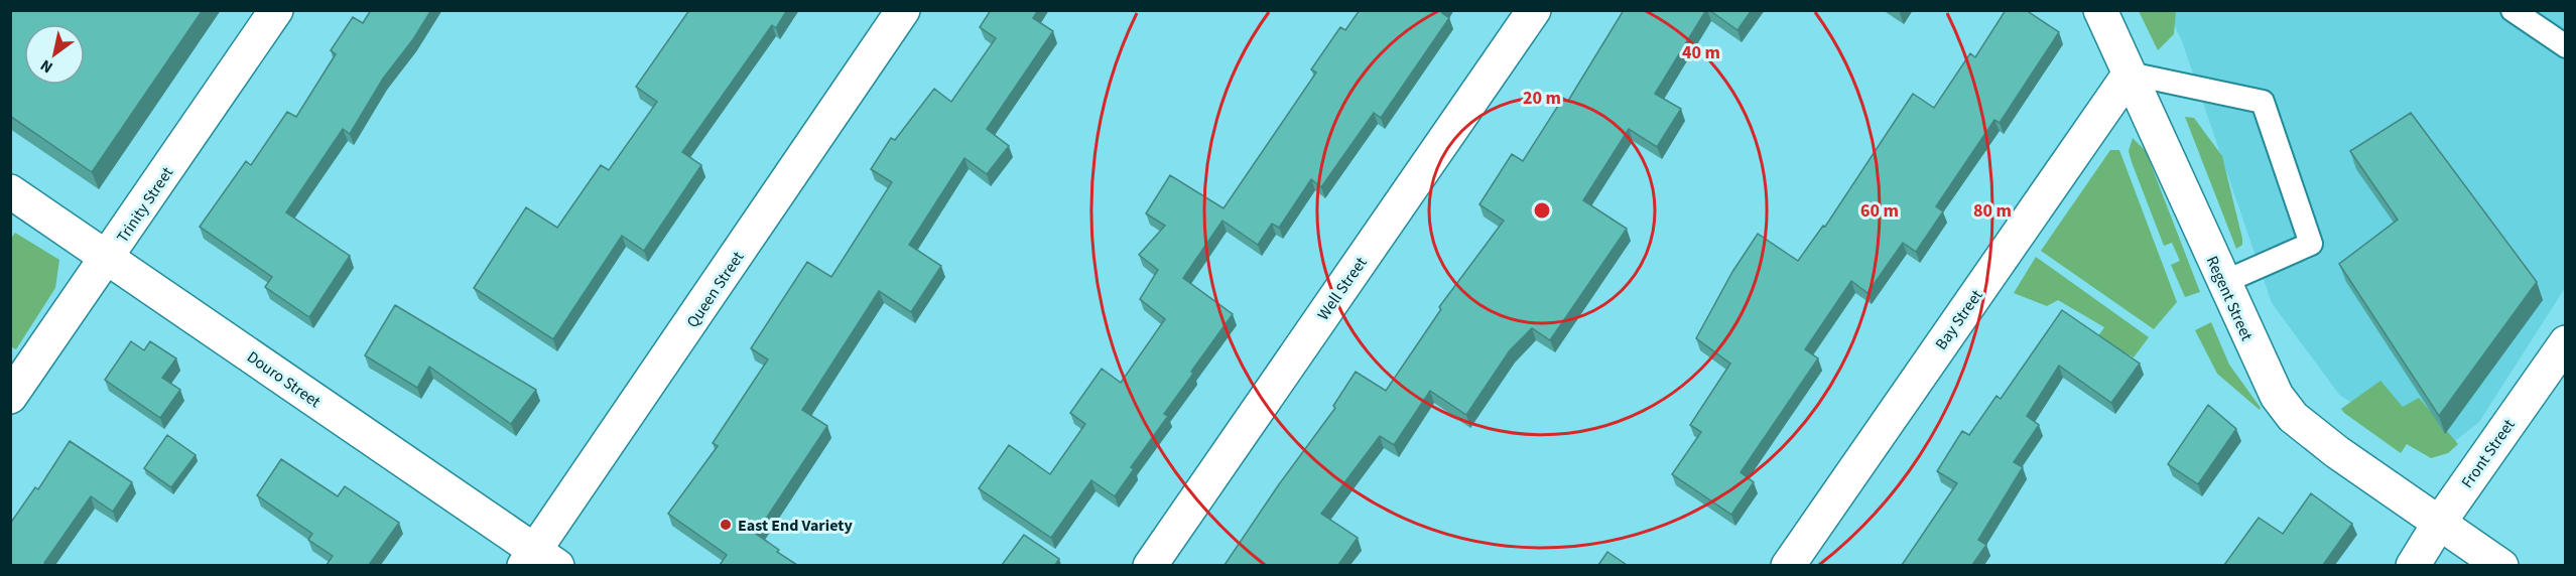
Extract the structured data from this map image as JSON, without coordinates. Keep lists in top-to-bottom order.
{
  "streets": {
    "street": [
      "Trinity Street",
      "Well Street",
      "Queen Street",
      "Regent Street",
      "Bay Street",
      "Douro Street",
      "Front Street"
    ]
  },
  "crossings": [
    ["Trinity Street", "Douro Street"],
    ["Queen Street", "Douro Street"],
    ["Regent Street", "Bay Street"],
    ["Regent Street", "Front Street"]
  ],
  "places": ["East End Variety"],
  "north": "bottom left",
  "rings": [
    "40 m",
    "20 m",
    "60 m",
    "80 m"
  ]
}
